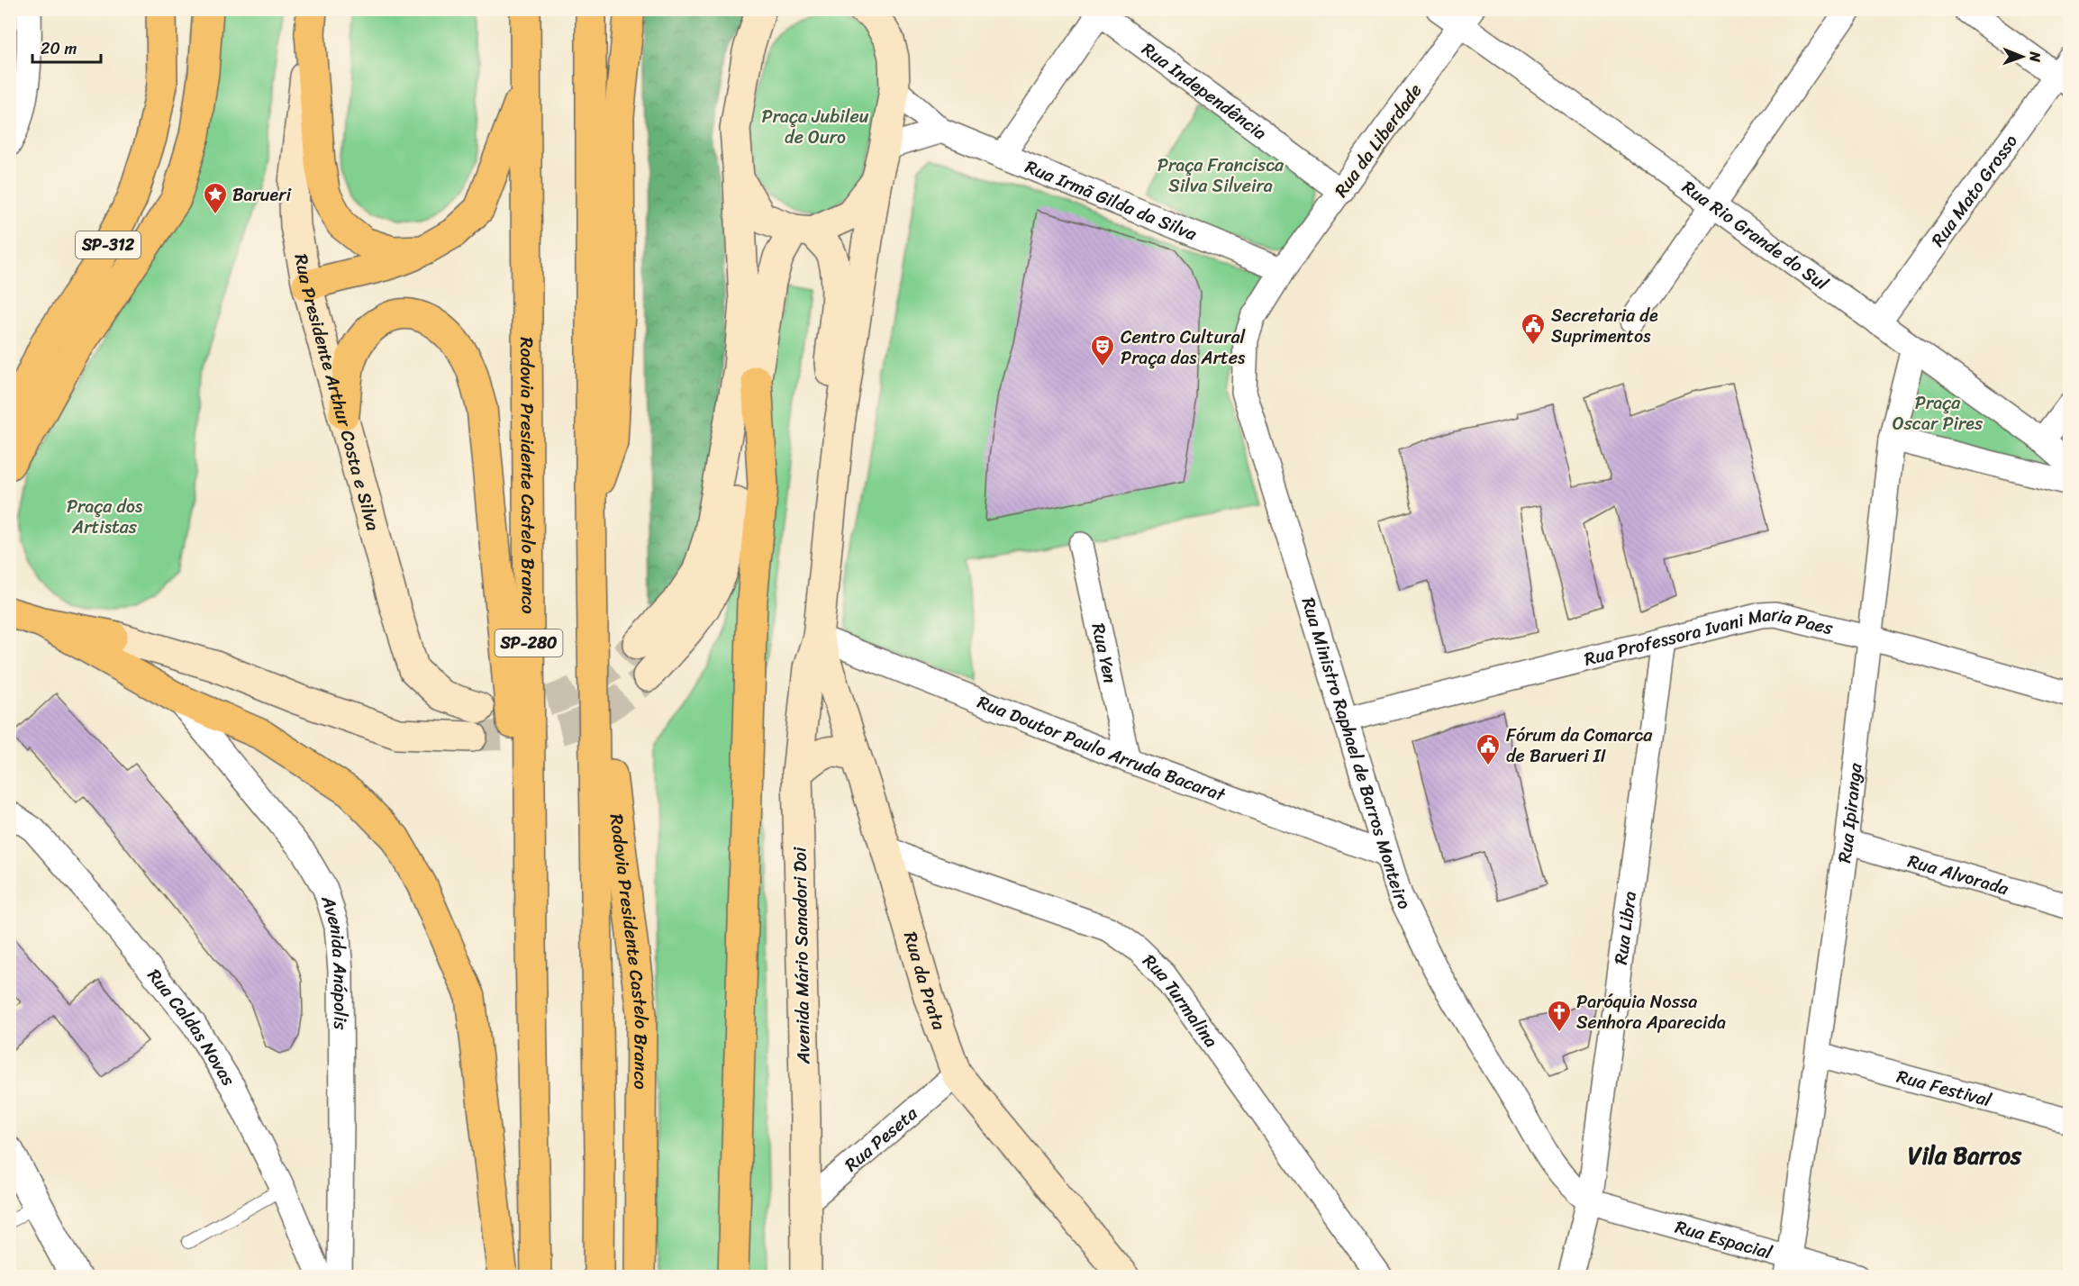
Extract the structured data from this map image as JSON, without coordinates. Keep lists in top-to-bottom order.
{
  "streets": {
    "main road": [
      "SP-312",
      "Rua Presidente Arthur Costa e Silva",
      "Rodovia Presidente Castelo Branco",
      "SP-280",
      "Avenida Mário Sanadori Doi",
      "Rua da Prata"
    ],
    "street": [
      "Rua Independência",
      "Rua da Liberdade",
      "Rua Mato Grosso",
      "Rua Irmã Gilda da Silva",
      "Rua Rio Grande do Sul",
      "Rua Professora Ivani Maria Paes",
      "Rua Yen",
      "Rua Doutor Paulo Arruda Bacarat",
      "Rua Ministro Raphael de Barros Monteiro",
      "Rua Ipiranga",
      "Rua Alvorada",
      "Rua Libra",
      "Avenida Anápolis",
      "Rua Turmalina",
      "Rua Caldas Novas",
      "Rua Festival",
      "Rua Peseta",
      "Rua Espacial"
    ]
  },
  "crossings": [
    ["Rua Independência", "Rua da Liberdade"],
    ["Rua da Liberdade", "Rua Irmã Gilda da Silva"],
    ["Rua da Liberdade", "Rua Rio Grande do Sul"],
    ["Rua da Liberdade", "Rua Ministro Raphael de Barros Monteiro"],
    ["Rua Mato Grosso", "Rua Rio Grande do Sul"],
    ["Rua Irmã Gilda da Silva", "Rua Ministro Raphael de Barros Monteiro"],
    ["Rua Rio Grande do Sul", "Rua Ipiranga"],
    ["Rua Professora Ivani Maria Paes", "Rua Ministro Raphael de Barros Monteiro"],
    ["Rua Professora Ivani Maria Paes", "Rua Ipiranga"],
    ["Rua Professora Ivani Maria Paes", "Rua Libra"],
    ["Rua Yen", "Rua Doutor Paulo Arruda Bacarat"],
    ["Rua Doutor Paulo Arruda Bacarat", "Rua Ministro Raphael de Barros Monteiro"],
    ["Rua Doutor Paulo Arruda Bacarat", "Avenida Mário Sanadori Doi"],
    ["Rua Doutor Paulo Arruda Bacarat", "Rua da Prata"],
    ["Rua Ministro Raphael de Barros Monteiro", "Rua Libra"],
    ["Rua Ministro Raphael de Barros Monteiro", "Rua Espacial"],
    ["Rua Ipiranga", "Rua Alvorada"],
    ["Rua Ipiranga", "Rua Festival"],
    ["Rua Ipiranga", "Rua Espacial"],
    ["Rua Libra", "Rua Espacial"],
    ["Avenida Mário Sanadori Doi", "Rua da Prata"],
    ["Avenida Mário Sanadori Doi", "Rua Peseta"],
    ["Rua da Prata", "Rua Turmalina"],
    ["Rua da Prata", "Rua Peseta"]
  ],
  "districts": ["Vila Barros"],
  "parks": [
    "Praça Jubileu de Ouro",
    "Praça Francisca Silva Silveira",
    "Praça Oscar Pires",
    "Praça dos Artistas"
  ],
  "places": {
    "place": ["Barueri"],
    "public building": ["Secretaria de Suprimentos", "Fórum da Comarca de Barueri II"],
    "theatre": ["Centro Cultural Praça das Artes"],
    "church": ["Paróquia Nossa Senhora Aparecida"]
  },
  "scale_bar": "20 m",
  "north": "right"
}
